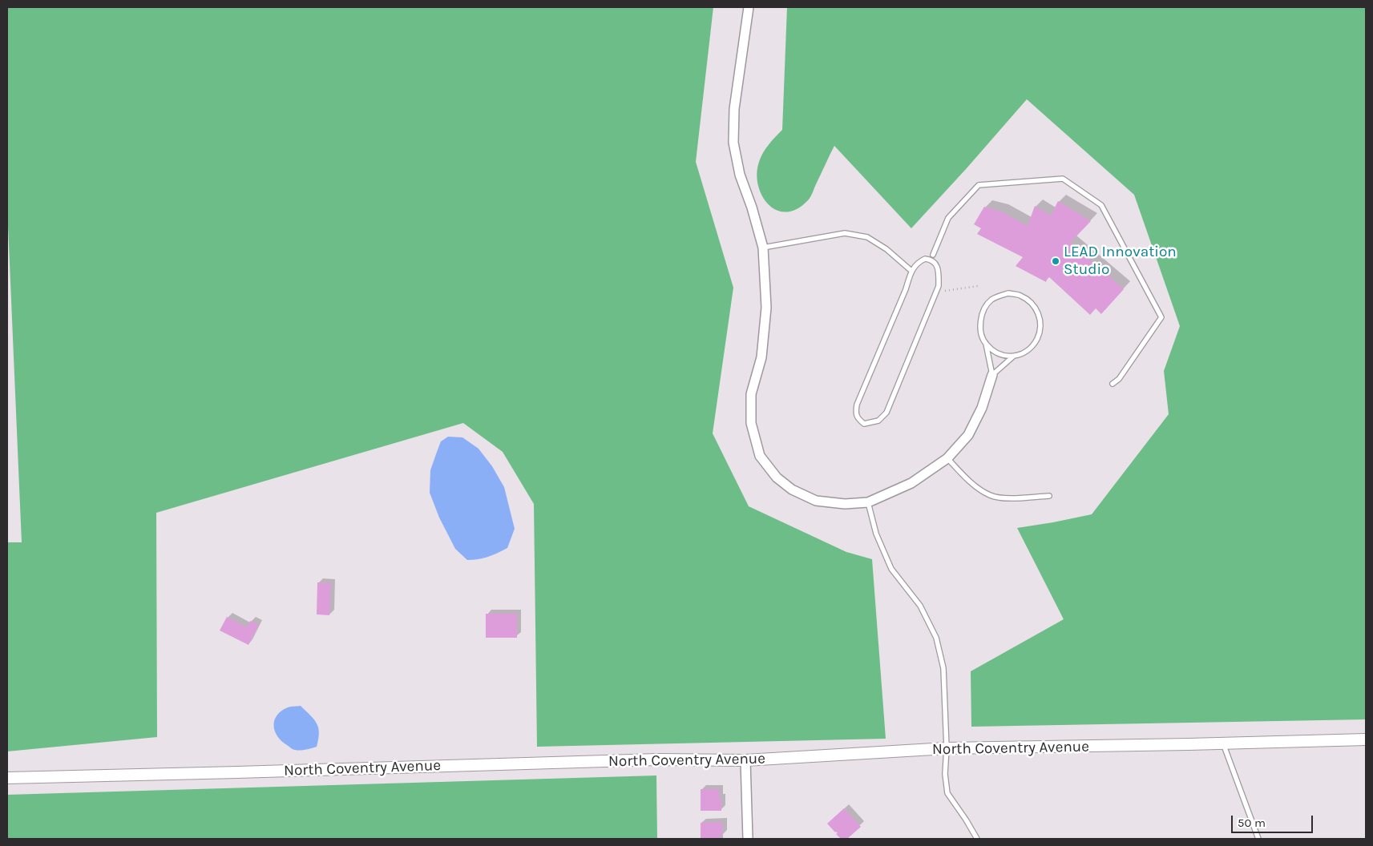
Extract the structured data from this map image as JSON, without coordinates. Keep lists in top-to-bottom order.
{
  "streets": {
    "street": ["North Coventry Avenue"]
  },
  "places": ["LEAD Innovation Studio"],
  "scale_bar": "50 m"
}
